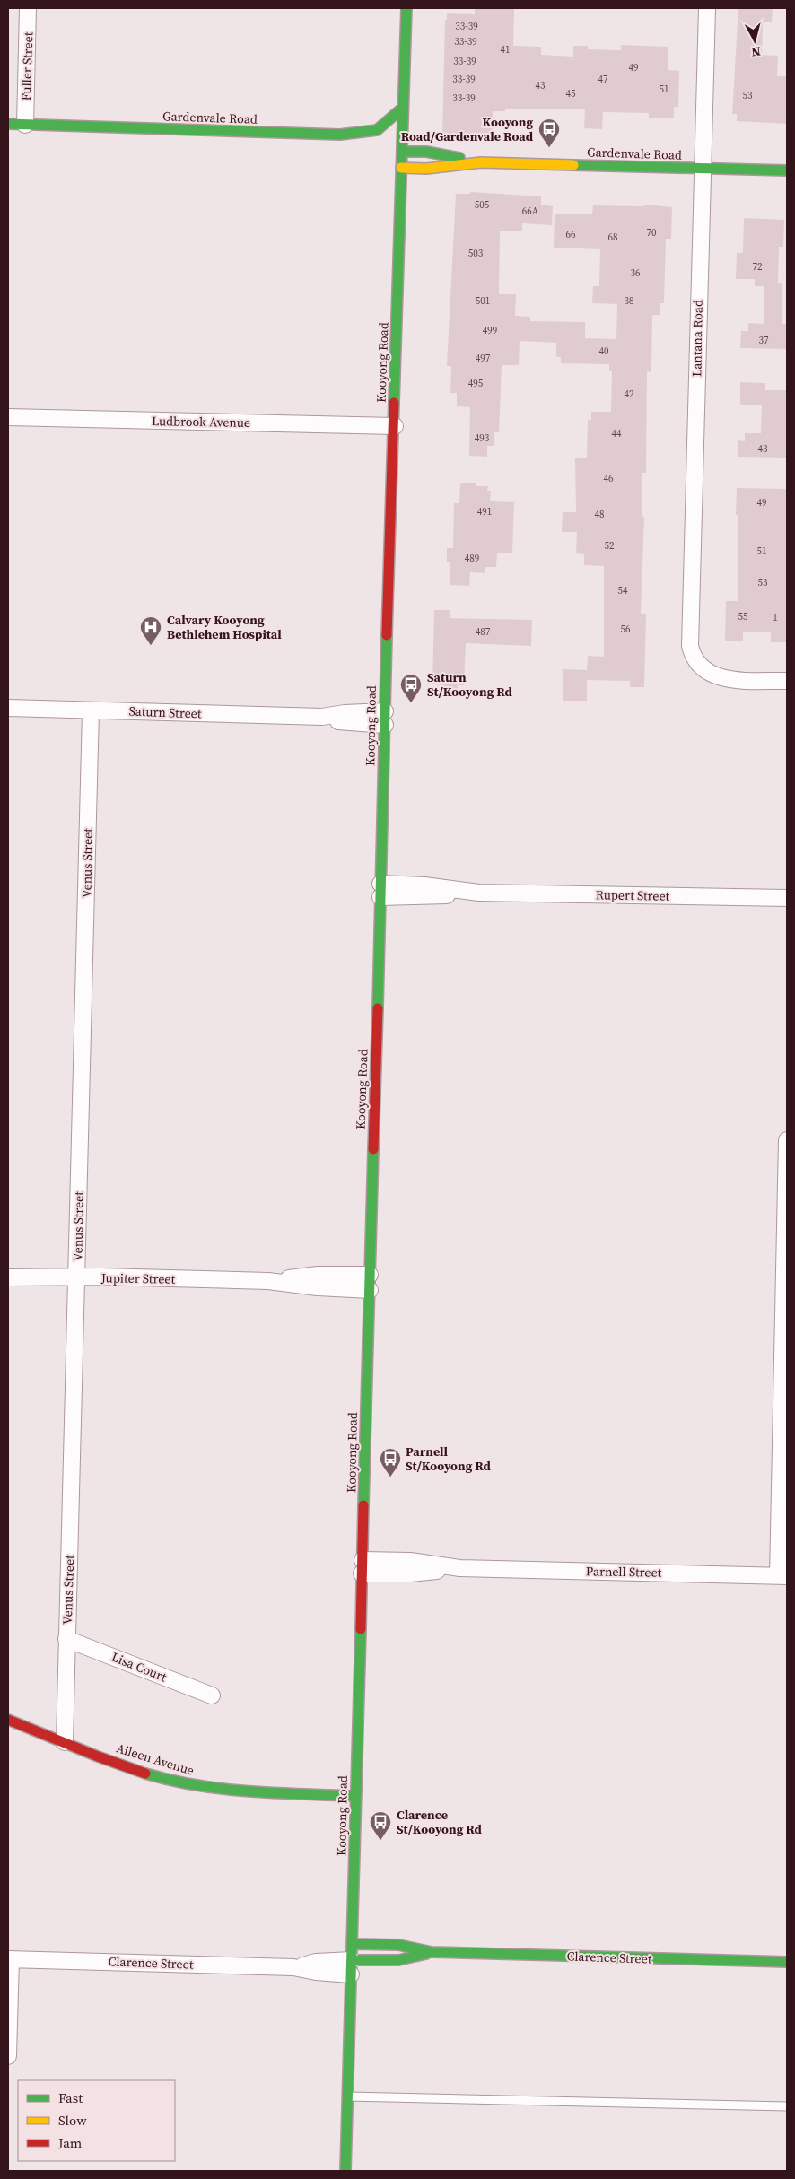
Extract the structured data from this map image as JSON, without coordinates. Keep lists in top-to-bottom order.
{
  "streets": {
    "street": [
      "Fuller Street",
      "Gardenvale Road",
      "Lantana Road",
      "Kooyong Road",
      "Ludbrook Avenue",
      "Saturn Street",
      "Venus Street",
      "Rupert Street",
      "Jupiter Street",
      "Parnell Street",
      "Lisa Court",
      "Aileen Avenue",
      "Clarence Street"
    ]
  },
  "crossings": [
    ["Fuller Street", "Gardenvale Road"],
    ["Gardenvale Road", "Lantana Road"],
    ["Gardenvale Road", "Kooyong Road"],
    ["Kooyong Road", "Ludbrook Avenue"],
    ["Kooyong Road", "Saturn Street"],
    ["Kooyong Road", "Rupert Street"],
    ["Kooyong Road", "Jupiter Street"],
    ["Kooyong Road", "Parnell Street"],
    ["Kooyong Road", "Aileen Avenue"],
    ["Kooyong Road", "Clarence Street"],
    ["Saturn Street", "Venus Street"],
    ["Venus Street", "Jupiter Street"],
    ["Venus Street", "Lisa Court"],
    ["Venus Street", "Aileen Avenue"]
  ],
  "places": {
    "bus stop": [
      "Kooyong Road/Gardenvale Road",
      "Saturn St/Kooyong Rd",
      "Parnell St/Kooyong Rd",
      "Clarence St/Kooyong Rd"
    ],
    "hospital": ["Calvary Kooyong Bethlehem Hospital"]
  },
  "house_numbers": [
    "33-39",
    "33-39",
    "41",
    "33-39",
    "49",
    "33-39",
    "47",
    "43",
    "51",
    "45",
    "53",
    "33-39",
    "505",
    "66A",
    "70",
    "66",
    "68",
    "503",
    "72",
    "36",
    "501",
    "38",
    "499",
    "37",
    "40",
    "497",
    "495",
    "42",
    "44",
    "493",
    "43",
    "46",
    "49",
    "491",
    "48",
    "52",
    "51",
    "489",
    "53",
    "54",
    "55",
    "1",
    "56",
    "487"
  ],
  "legend": ["Fast", "Slow", "Jam"],
  "north": "bottom"
}
